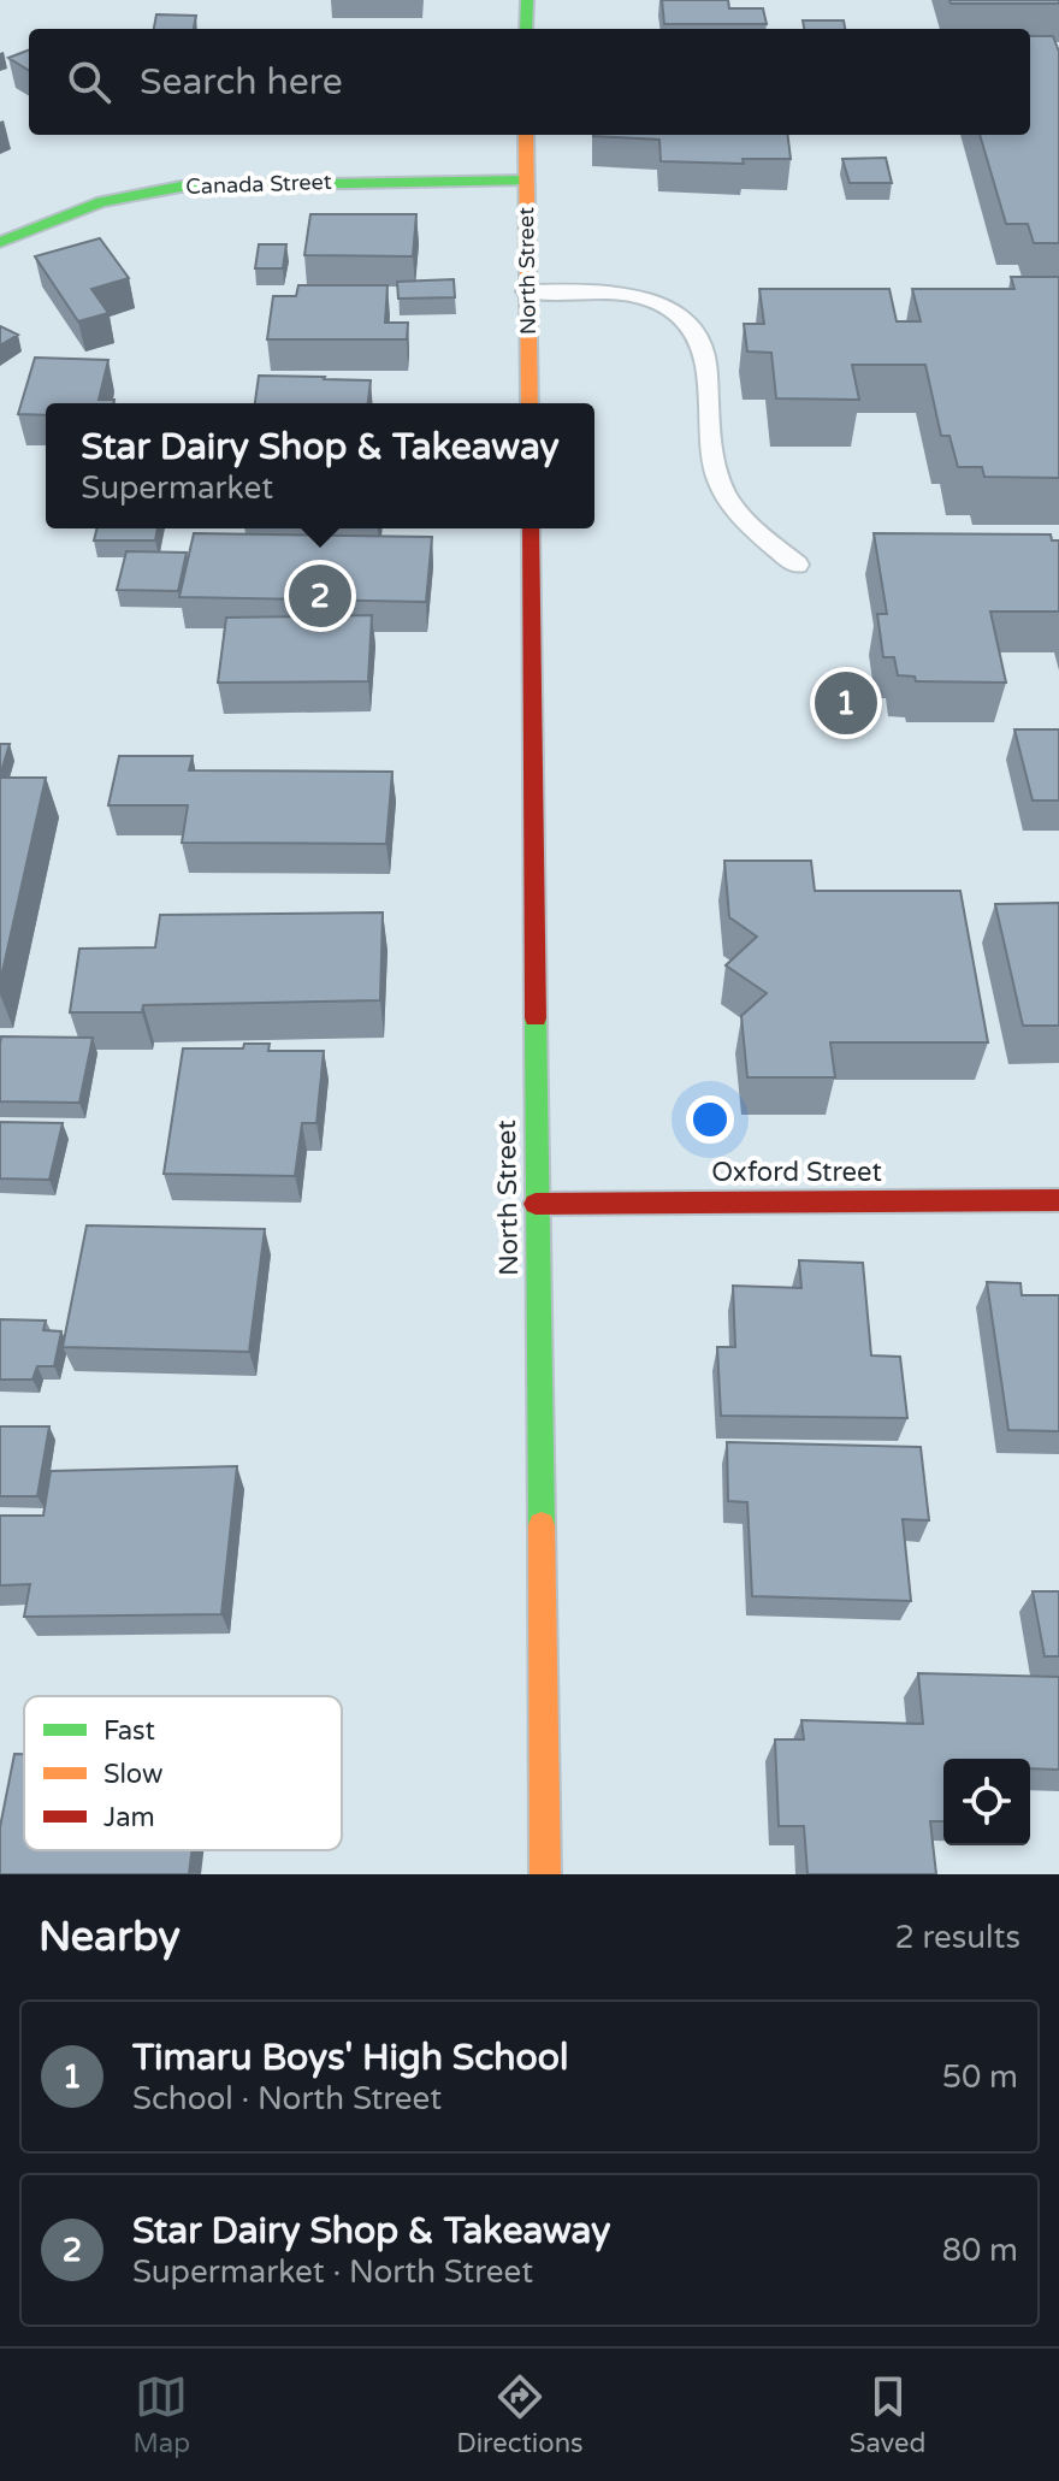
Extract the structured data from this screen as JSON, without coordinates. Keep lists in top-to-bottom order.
{
  "streets": {
    "street": ["Canada Street", "North Street", "Oxford Street"]
  },
  "crossings": [
    ["Canada Street", "North Street"],
    ["North Street", "Oxford Street"]
  ],
  "legend": ["Fast", "Slow", "Jam"],
  "page": {
    "search": "Search here",
    "popup": ["Star Dairy Shop & Takeaway", "Supermarket"],
    "pins": ["2", "1"],
    "heading": ["Nearby", "2 results"],
    "list": [
      {
        "mark": "1",
        "name": "Timaru Boys' High School",
        "note": "School · North Street",
        "value": "50 m"
      },
      {
        "mark": "2",
        "name": "Star Dairy Shop & Takeaway",
        "note": "Supermarket · North Street",
        "value": "80 m"
      }
    ],
    "nav": ["Map", "Directions", "Saved"]
  }
}
